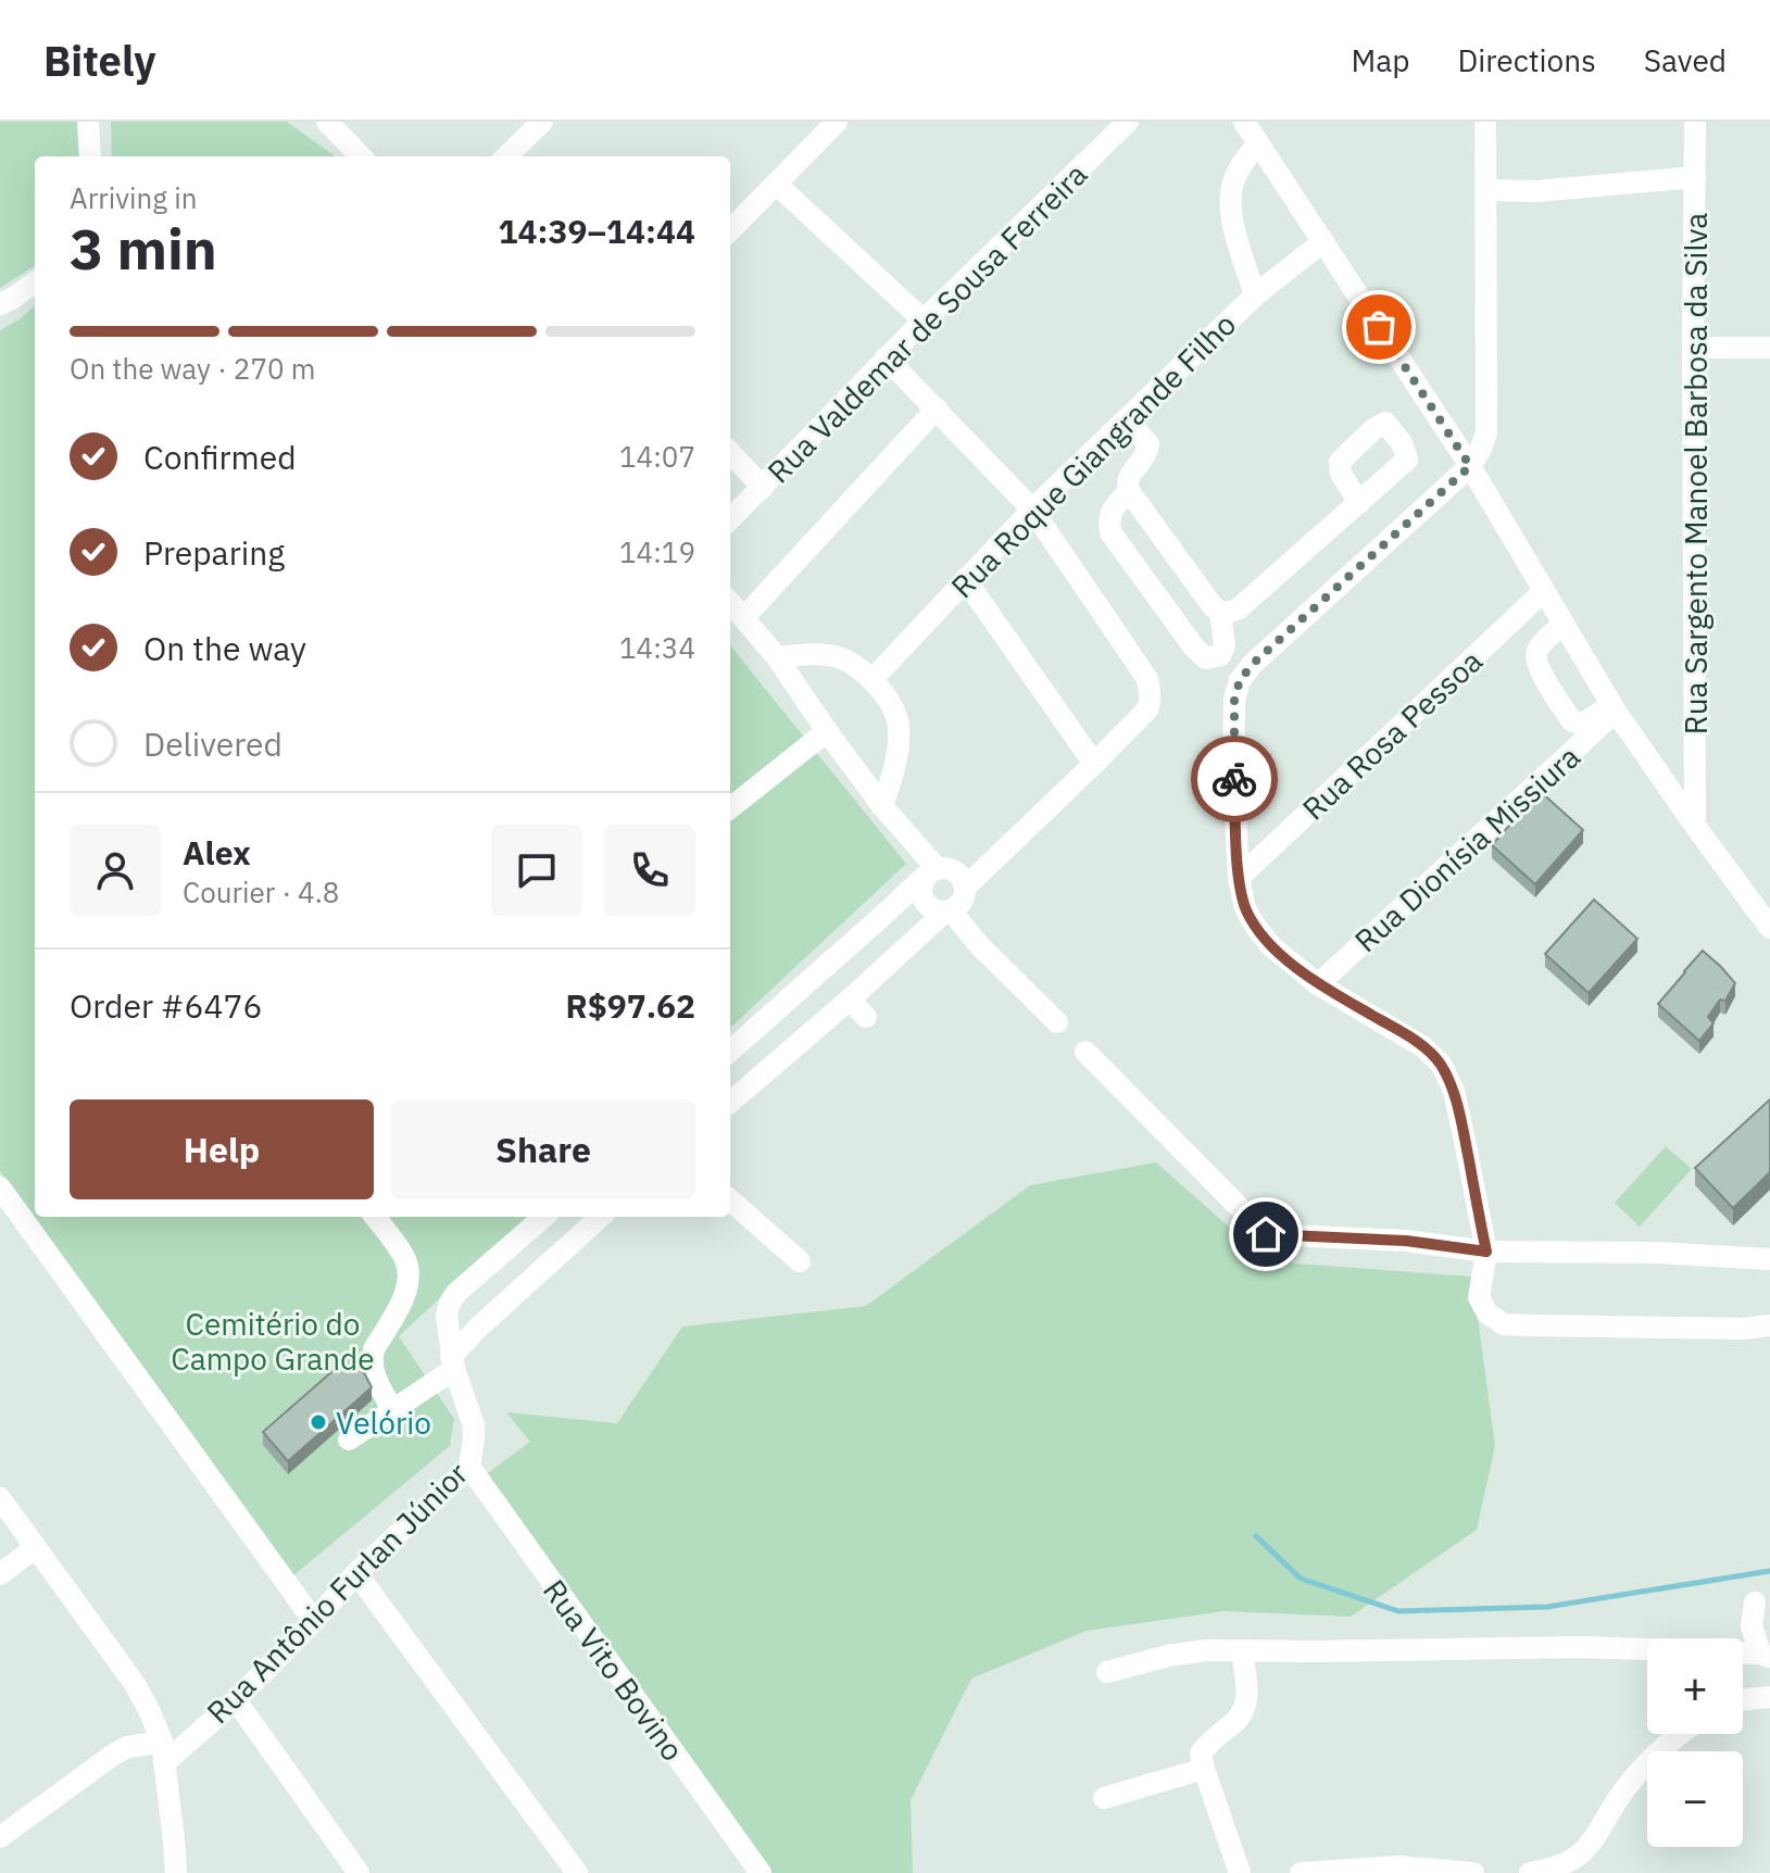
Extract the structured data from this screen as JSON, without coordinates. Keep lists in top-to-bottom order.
{
  "streets": {
    "street": [
      "Rua Valdemar de Sousa Ferreira",
      "Rua Roque Giangrande Filho",
      "Rua Sargento Manoel Barbosa da Silva",
      "Rua Rosa Pessoa",
      "Rua Dionísia Missiura",
      "Rua Antônio Furlan Júnior",
      "Rua Vito Bovino"
    ]
  },
  "crossings": [
    ["Rua Antônio Furlan Júnior", "Rua Vito Bovino"]
  ],
  "parks": ["Cemitério do Campo Grande"],
  "places": ["Velório"],
  "page": {
    "header": "Bitely",
    "nav": ["Map", "Directions", "Saved"],
    "heading": ["3 min", "Arriving in", "14:39–14:44"],
    "panel": [
      "Alex",
      "Courier · 4.8",
      "Order #6476",
      "R$97.62"
    ],
    "bar": "On the way · 270 m",
    "list": [
      ["Confirmed", "14:07"],
      ["Preparing", "14:19"],
      ["On the way", "14:34"],
      "Delivered"
    ],
    "buttons": ["Help", "Share"],
    "map_buttons": ["+", "−"]
  }
}
